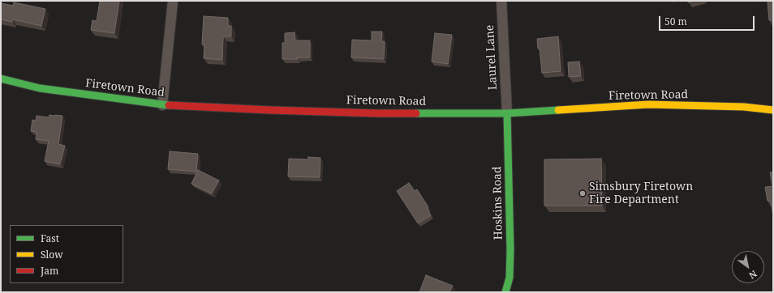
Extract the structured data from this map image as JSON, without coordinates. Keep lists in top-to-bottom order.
{
  "streets": {
    "street": ["Laurel Lane", "Firetown Road", "Hoskins Road"]
  },
  "crossings": [
    ["Laurel Lane", "Firetown Road"],
    ["Laurel Lane", "Hoskins Road"],
    ["Firetown Road", "Hoskins Road"]
  ],
  "places": ["Simsbury Firetown Fire Department"],
  "legend": ["Fast", "Slow", "Jam"],
  "scale_bar": "50 m",
  "north": "bottom right"
}
